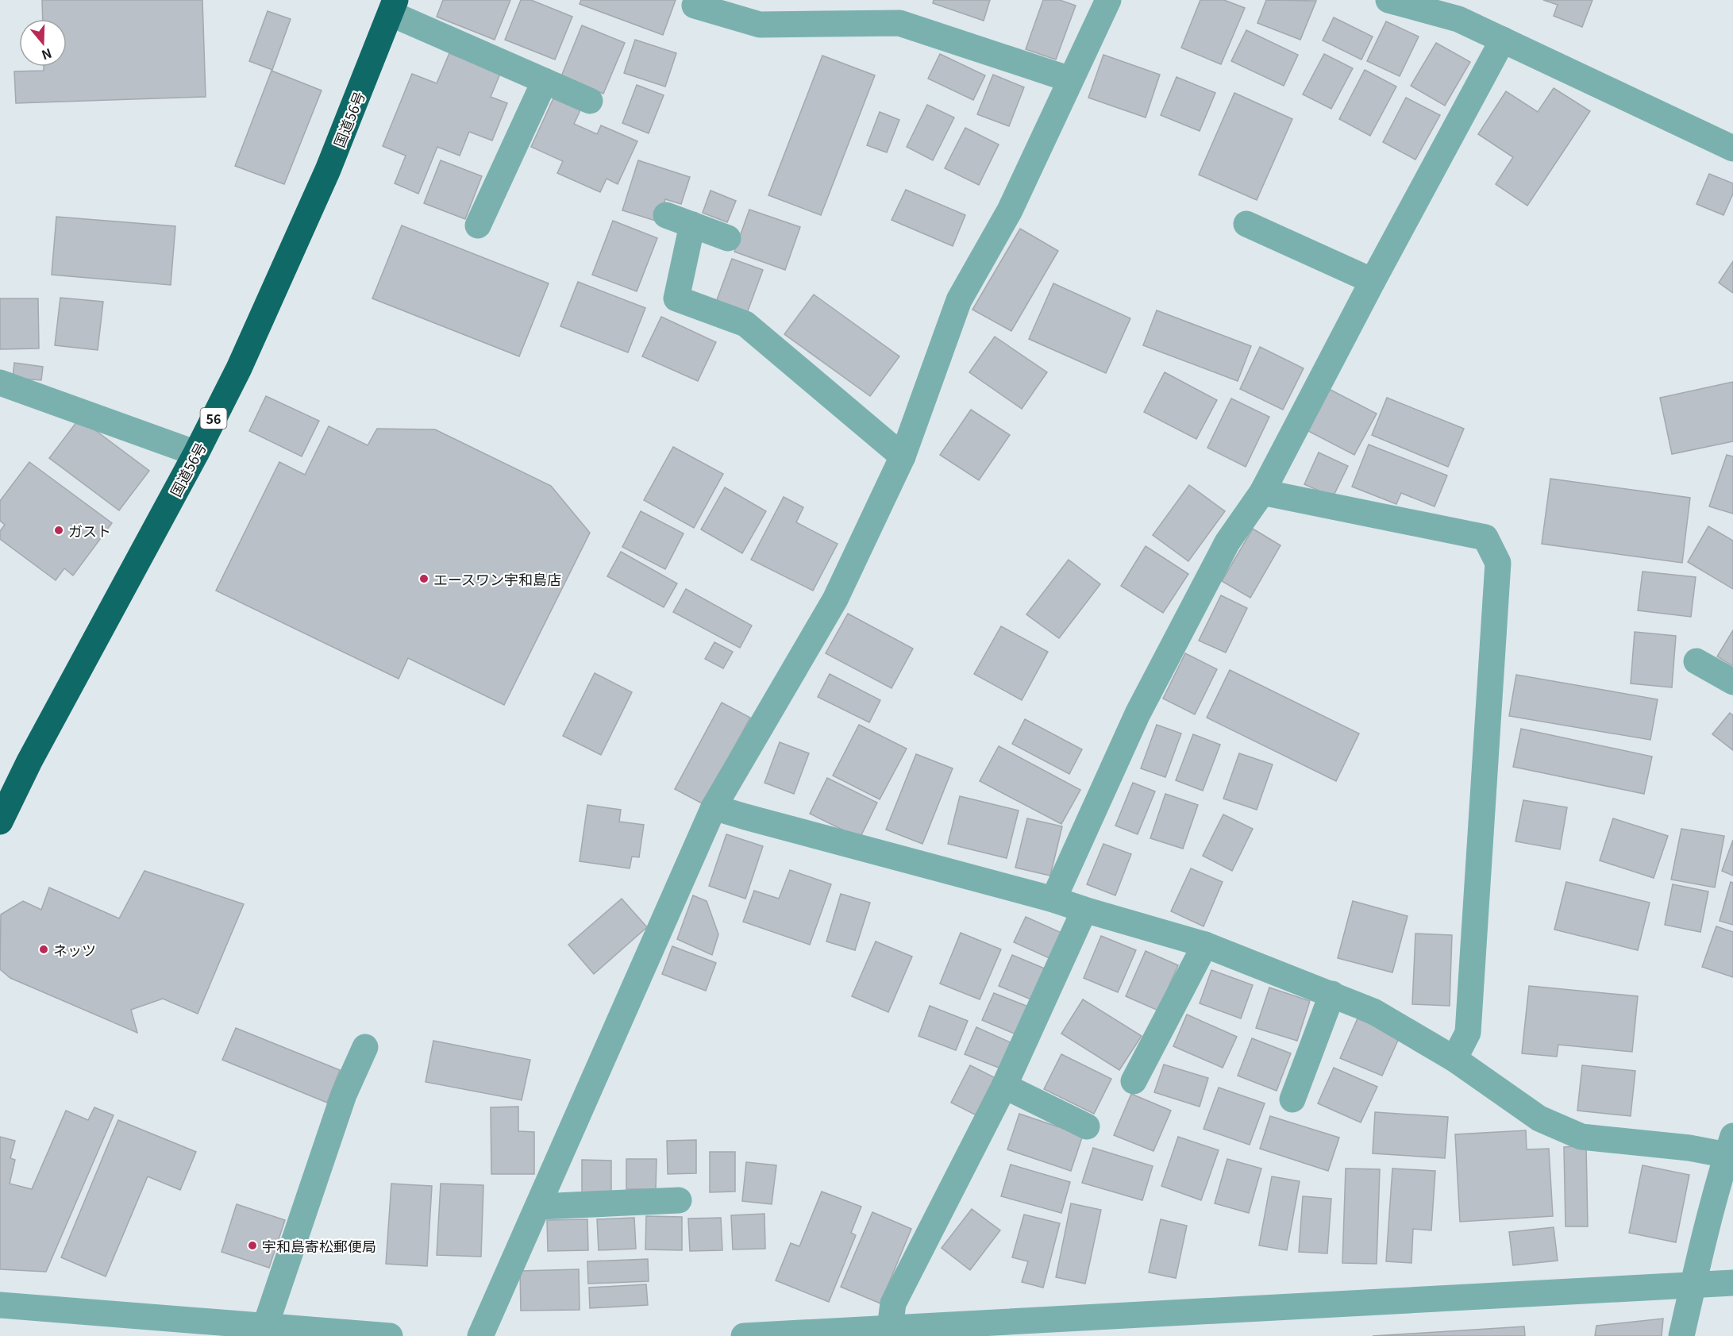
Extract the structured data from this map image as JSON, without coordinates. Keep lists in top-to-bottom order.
{
  "streets": {
    "highway": ["国道56号", "56"]
  },
  "places": [
    "ガスト",
    "エースワン宇和島店",
    "ネッツ",
    "宇和島寄松郵便局"
  ],
  "north": "bottom"
}
